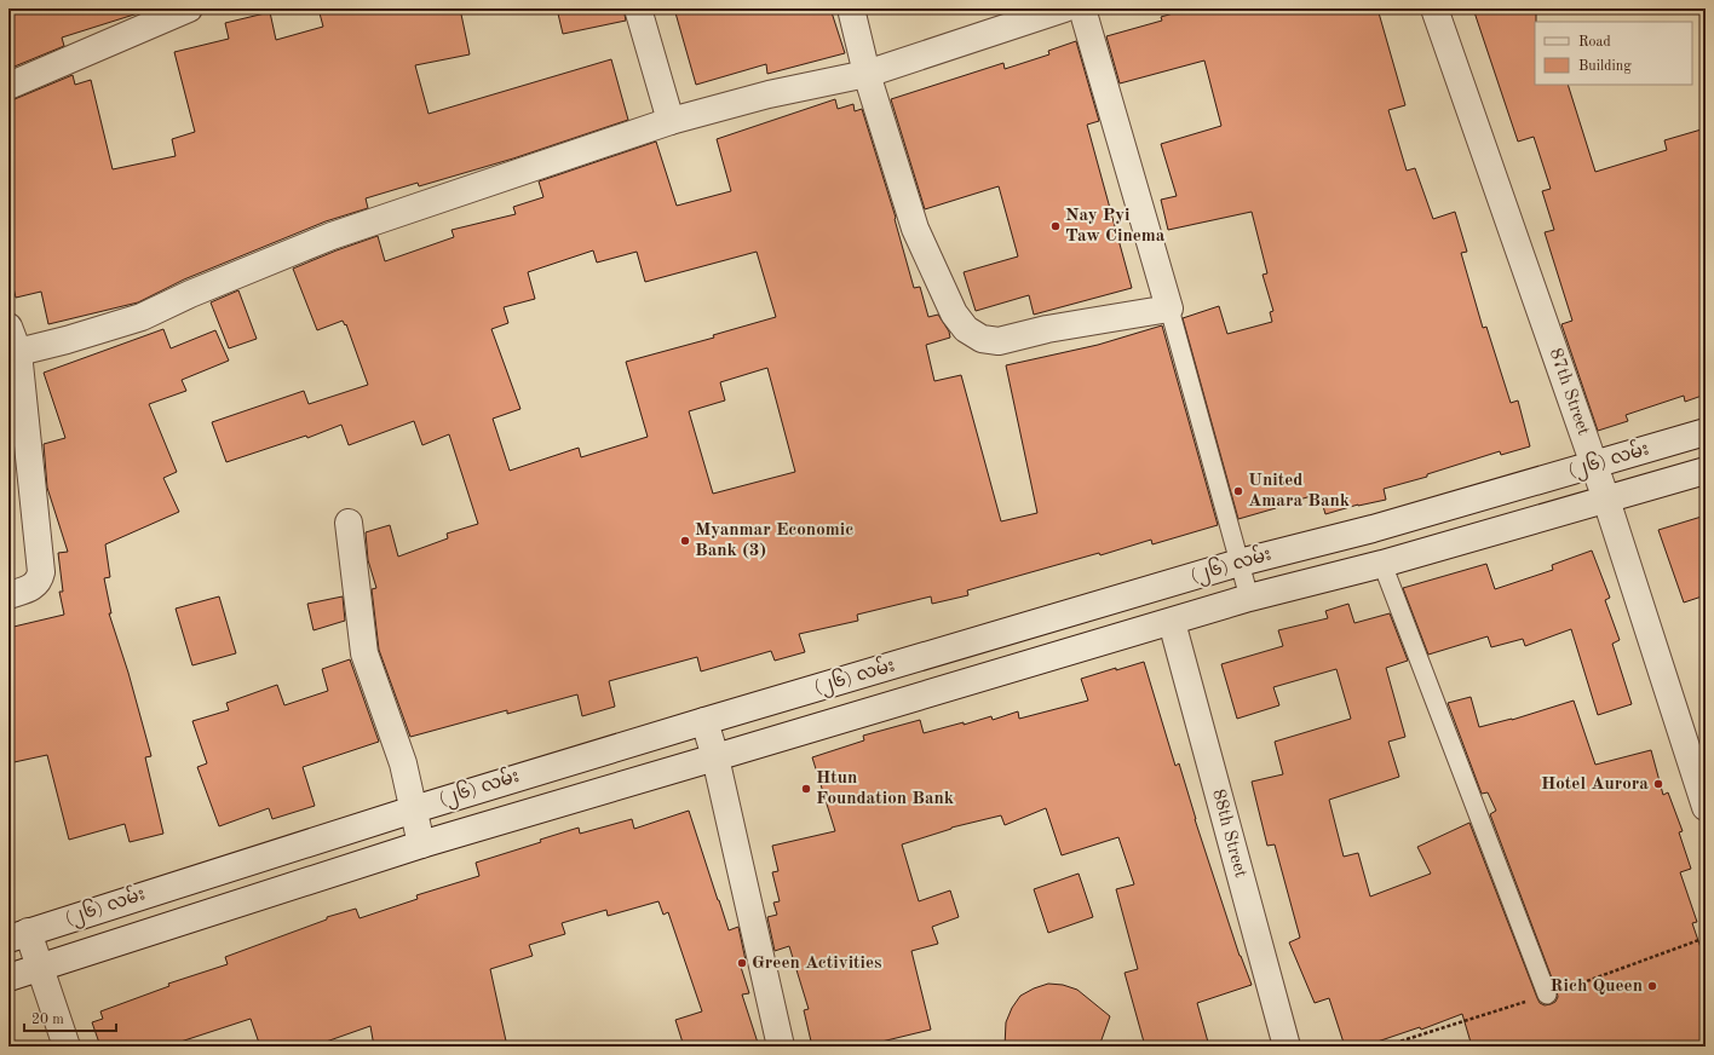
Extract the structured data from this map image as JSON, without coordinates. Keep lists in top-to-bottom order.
{
  "streets": {
    "street": ["87th Street", "(၂၆) လမ်း", "88th Street"]
  },
  "crossings": [
    ["87th Street", "(၂၆) လမ်း"],
    ["(၂၆) လမ်း", "88th Street"]
  ],
  "places": [
    "Nay Pyi Taw Cinema",
    "United Amara Bank",
    "Myanmar Economic Bank (3)",
    "Hotel Aurora",
    "Htun Foundation Bank",
    "Green Activities",
    "Rich Queen"
  ],
  "legend": ["Road", "Building"],
  "scale_bar": "20 m"
}
